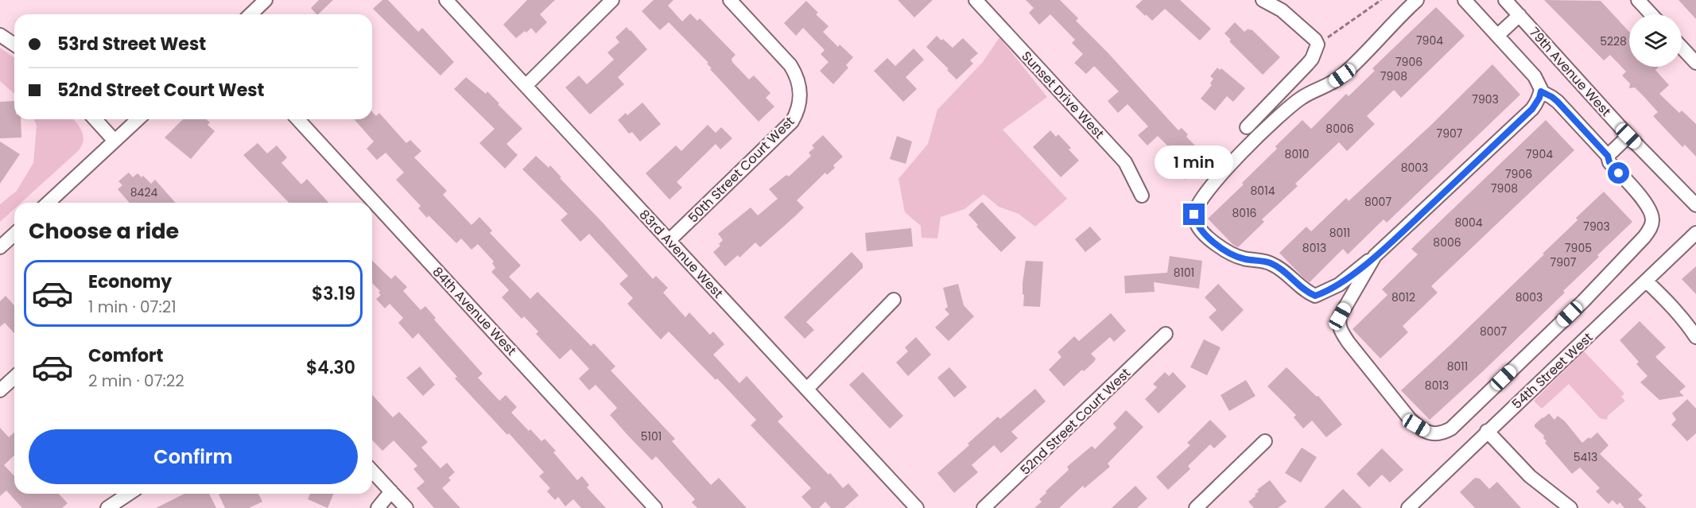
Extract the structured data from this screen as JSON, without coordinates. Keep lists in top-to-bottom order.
{
  "streets": {
    "street": [
      "79th Avenue West",
      "Sunset Drive West",
      "50th Street Court West",
      "83rd Avenue West",
      "84th Avenue West",
      "54th Street West",
      "52nd Street Court West"
    ]
  },
  "crossings": [
    ["50th Street Court West", "83rd Avenue West"]
  ],
  "house_numbers": [
    "7904",
    "5228",
    "7906",
    "7908",
    "7903",
    "8006",
    "7907",
    "8010",
    "7904",
    "8003",
    "7906",
    "7908",
    "8014",
    "8424",
    "8007",
    "8016",
    "8004",
    "7903",
    "8011",
    "8006",
    "8013",
    "7905",
    "7907",
    "8101",
    "8012",
    "8003",
    "8007",
    "8011",
    "8013",
    "5101",
    "5413"
  ],
  "page": {
    "banner": ["53rd Street West", "52nd Street Court West"],
    "bubble": "1 min",
    "heading": "Choose a ride",
    "list": [
      {
        "name": "Economy",
        "note": "1 min · 07:21",
        "value": "$3.19"
      },
      {
        "name": "Comfort",
        "note": "2 min · 07:22",
        "value": "$4.30"
      }
    ],
    "buttons": "Confirm"
  }
}
